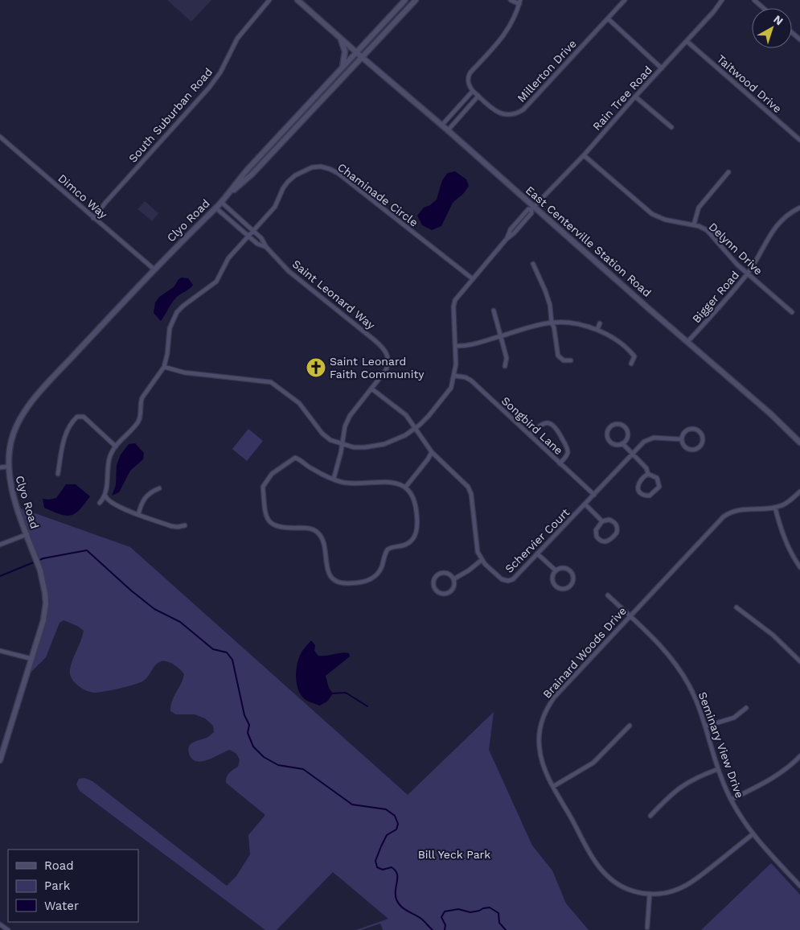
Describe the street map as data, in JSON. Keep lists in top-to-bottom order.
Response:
{
  "streets": {
    "street": [
      "Millerton Drive",
      "Taitwood Drive",
      "Rain Tree Road",
      "South Suburban Road",
      "Chaminade Circle",
      "Dimco Way",
      "Clyo Road",
      "East Centerville Station Road",
      "Delynn Drive",
      "Saint Leonard Way",
      "Bigger Road",
      "Songbird Lane",
      "Schervier Court",
      "Brainard Woods Drive",
      "Seminary View Drive"
    ]
  },
  "crossings": [
    ["Taitwood Drive", "Rain Tree Road"],
    ["Rain Tree Road", "Chaminade Circle"],
    ["Rain Tree Road", "East Centerville Station Road"],
    ["Rain Tree Road", "Delynn Drive"],
    ["Rain Tree Road", "Songbird Lane"],
    ["South Suburban Road", "Dimco Way"],
    ["Chaminade Circle", "Saint Leonard Way"],
    ["Dimco Way", "Clyo Road"],
    ["Clyo Road", "East Centerville Station Road"],
    ["Clyo Road", "Saint Leonard Way"],
    ["East Centerville Station Road", "Bigger Road"],
    ["Delynn Drive", "Bigger Road"],
    ["Songbird Lane", "Schervier Court"],
    ["Brainard Woods Drive", "Seminary View Drive"]
  ],
  "parks": ["Bill Yeck Park"],
  "places": {
    "church": ["Saint Leonard Faith Community"]
  },
  "legend": ["Road", "Park", "Water"],
  "north": "top right"
}
